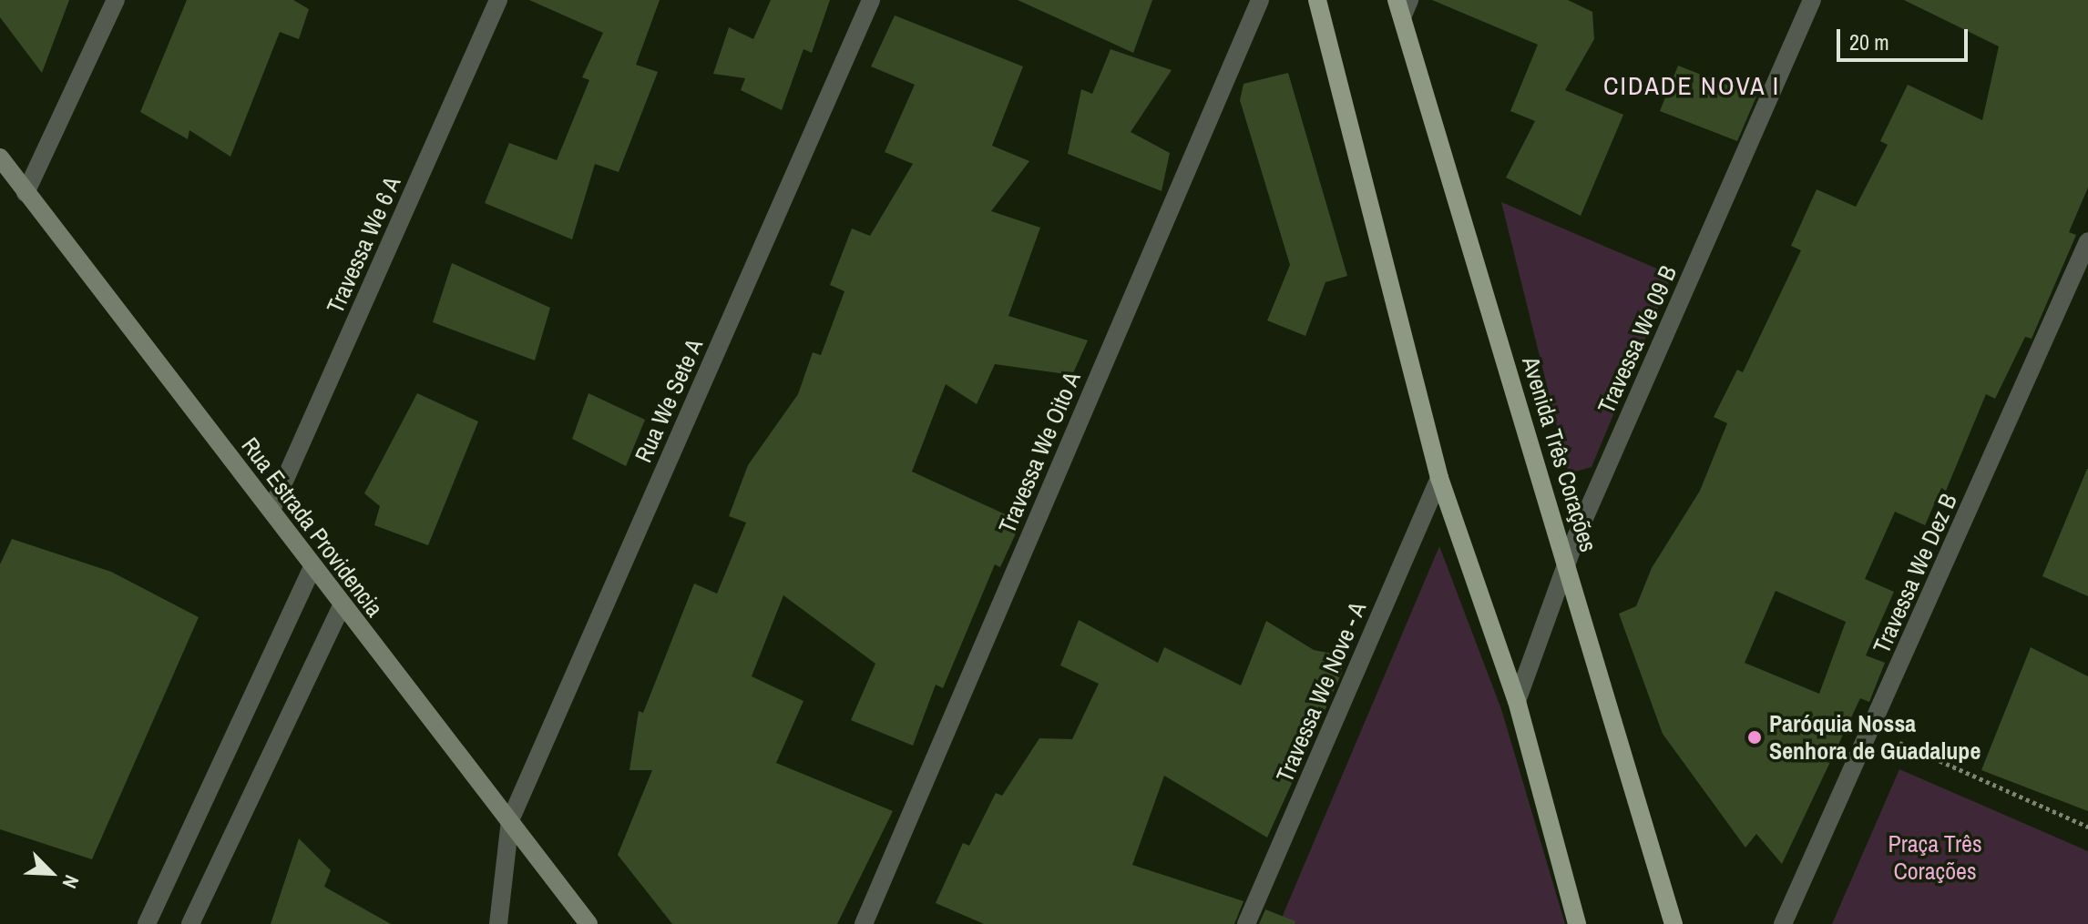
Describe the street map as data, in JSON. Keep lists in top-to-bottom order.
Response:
{
  "streets": {
    "main road": ["Avenida Três Corações", "Rua Estrada Providencia"],
    "street": [
      "Travessa We 6 A",
      "Travessa We 09 B",
      "Rua We Sete A",
      "Travessa We Oito A",
      "Travessa We Dez B",
      "Travessa We Nove - A"
    ]
  },
  "crossings": [
    ["Travessa We 6 A", "Rua Estrada Providencia"],
    ["Travessa We 09 B", "Avenida Três Corações"],
    ["Rua We Sete A", "Rua Estrada Providencia"]
  ],
  "districts": ["CIDADE NOVA I"],
  "parks": ["Praça Três Corações"],
  "places": ["Paróquia Nossa Senhora de Guadalupe"],
  "scale_bar": "20 m",
  "north": "bottom right"
}
